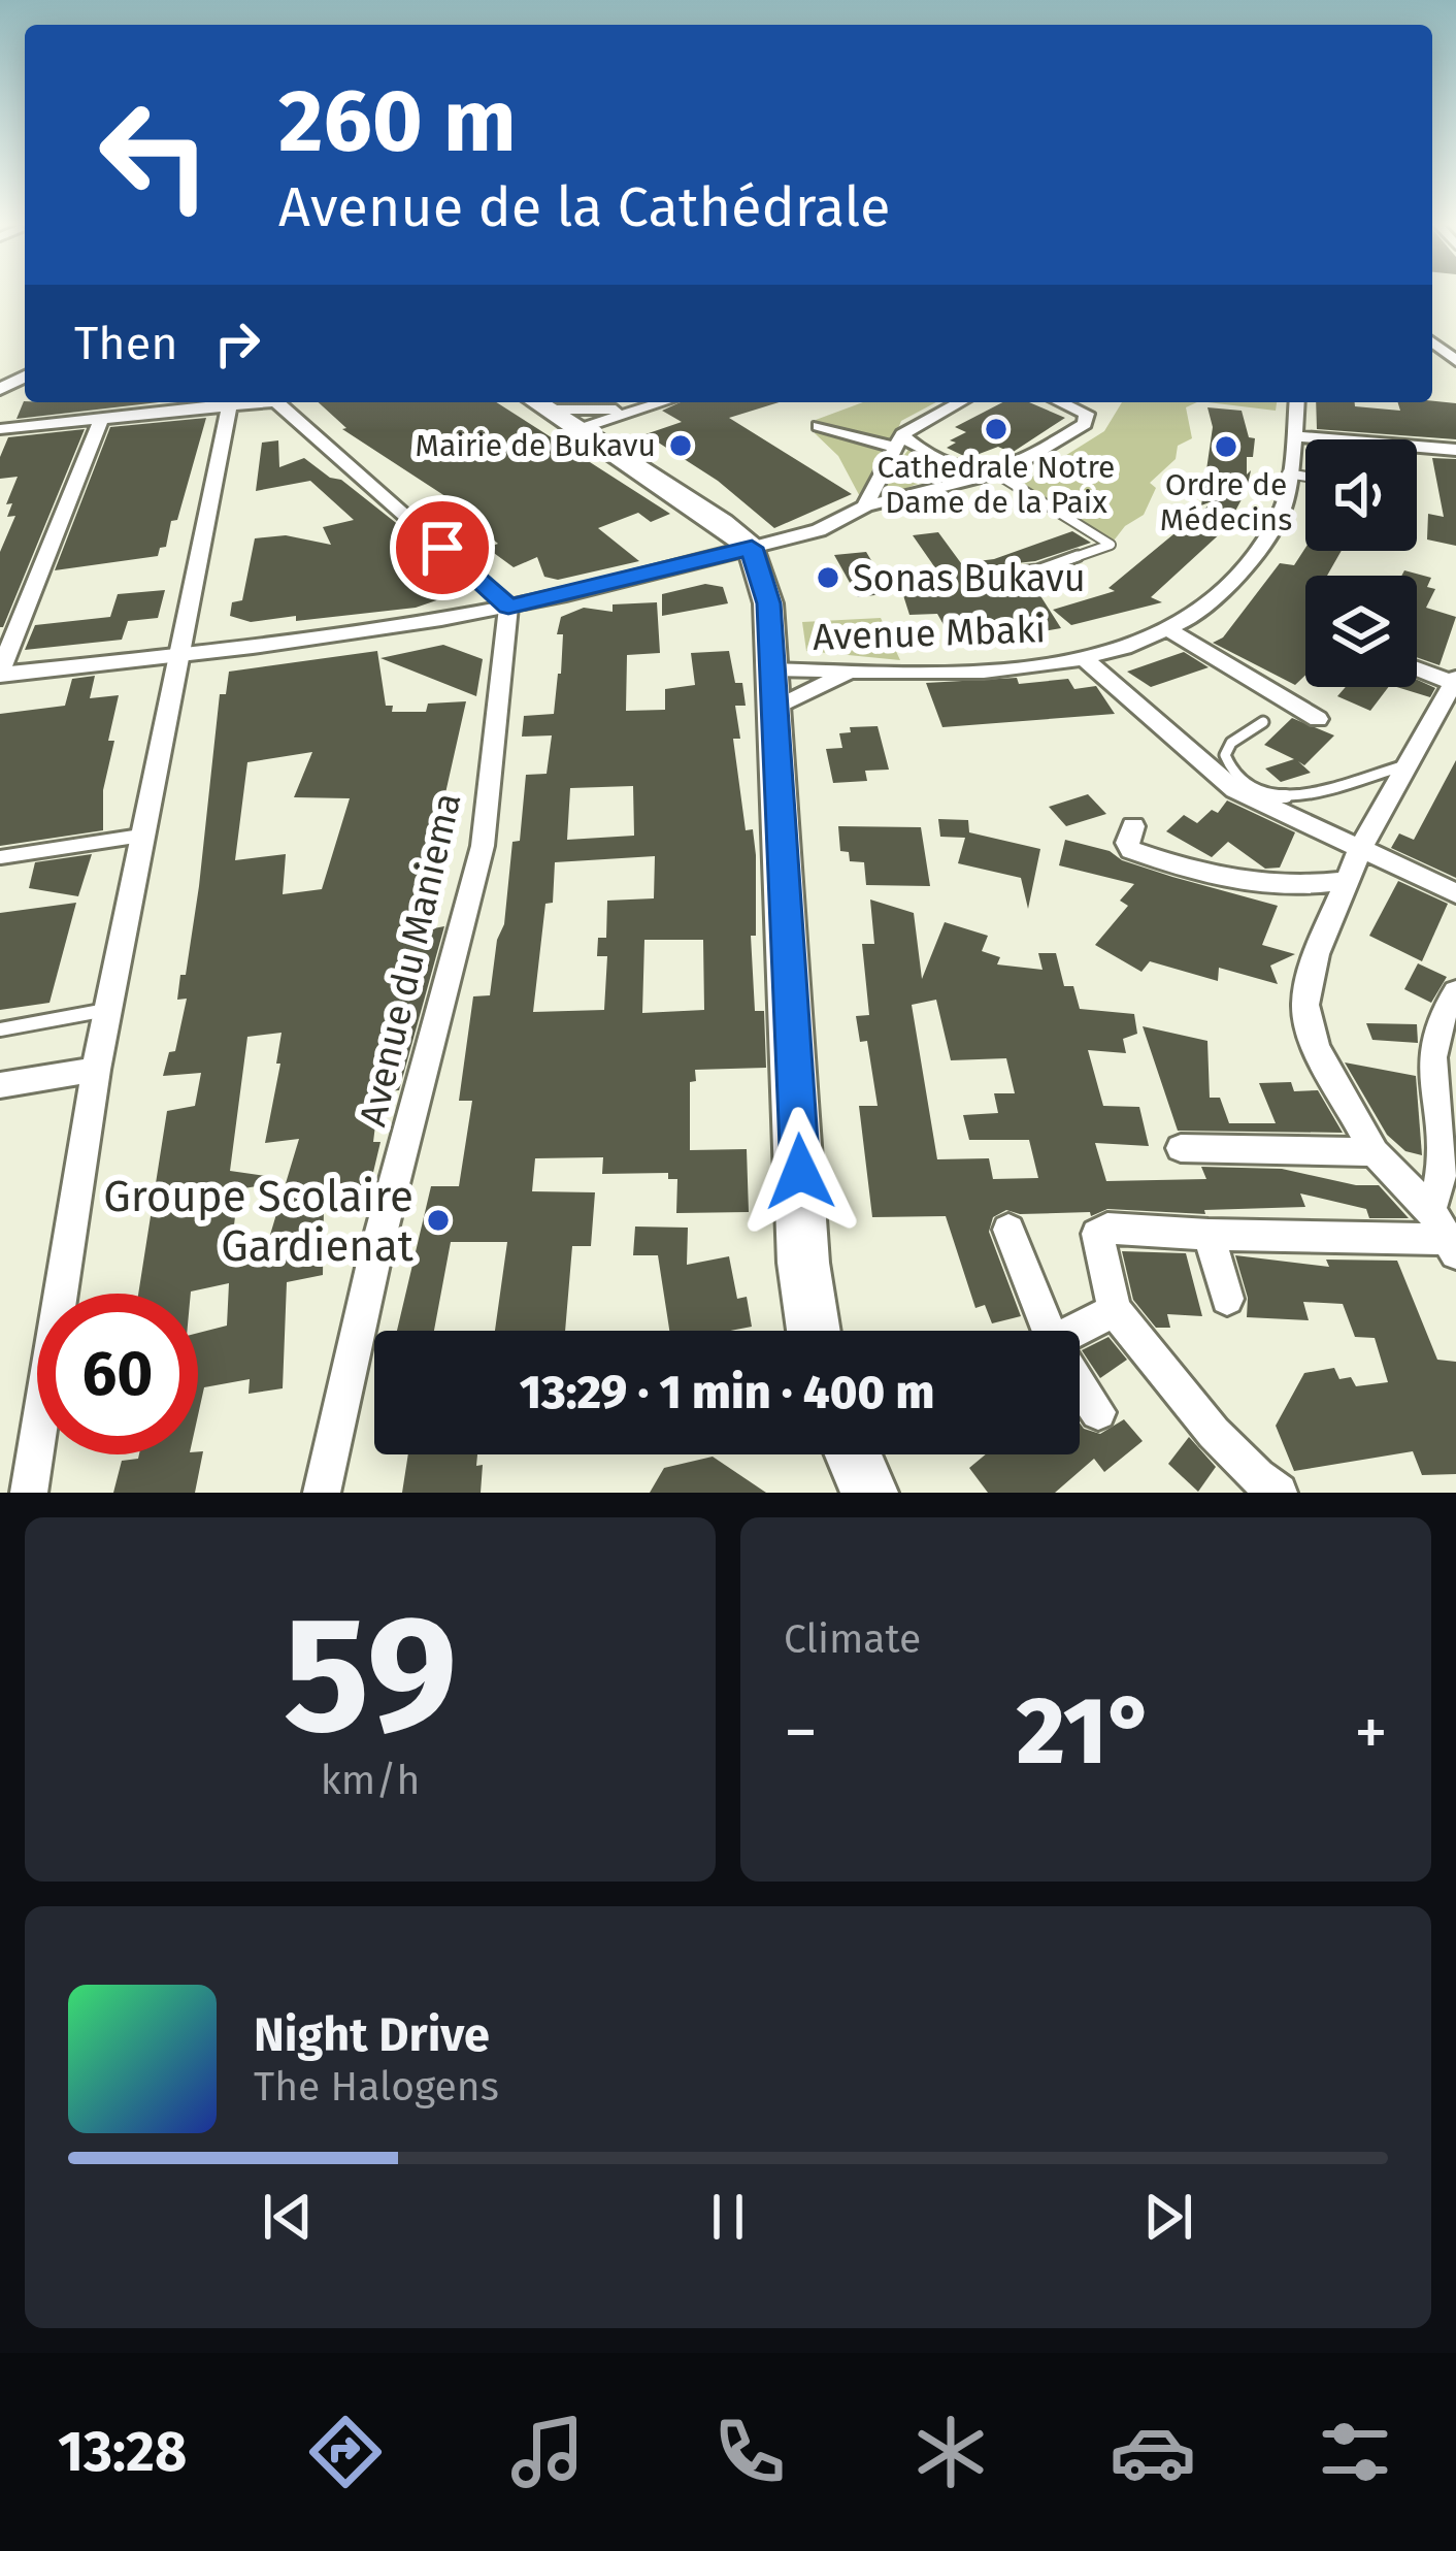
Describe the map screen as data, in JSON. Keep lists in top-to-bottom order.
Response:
{
  "streets": {
    "street": ["Avenue Mbaki", "Avenue du Maniema"]
  },
  "places": [
    "Cathedrale Notre Dame de la Paix",
    "Mairie de Bukavu",
    "Ordre de Médecins",
    "Sonas Bukavu",
    "Groupe Scolaire Gardienat"
  ],
  "page": {
    "turn": ["260 m", "Avenue de la Cathédrale"],
    "then": "Then",
    "limit": "60",
    "trip": "13:29 · 1 min · 400 m",
    "tile": [
      ["59", "km/h"],
      "Climate"
    ],
    "heat": ["−", "21°", "+"],
    "song": ["Night Drive", "The Halogens"],
    "tabs": "13:28"
  }
}
